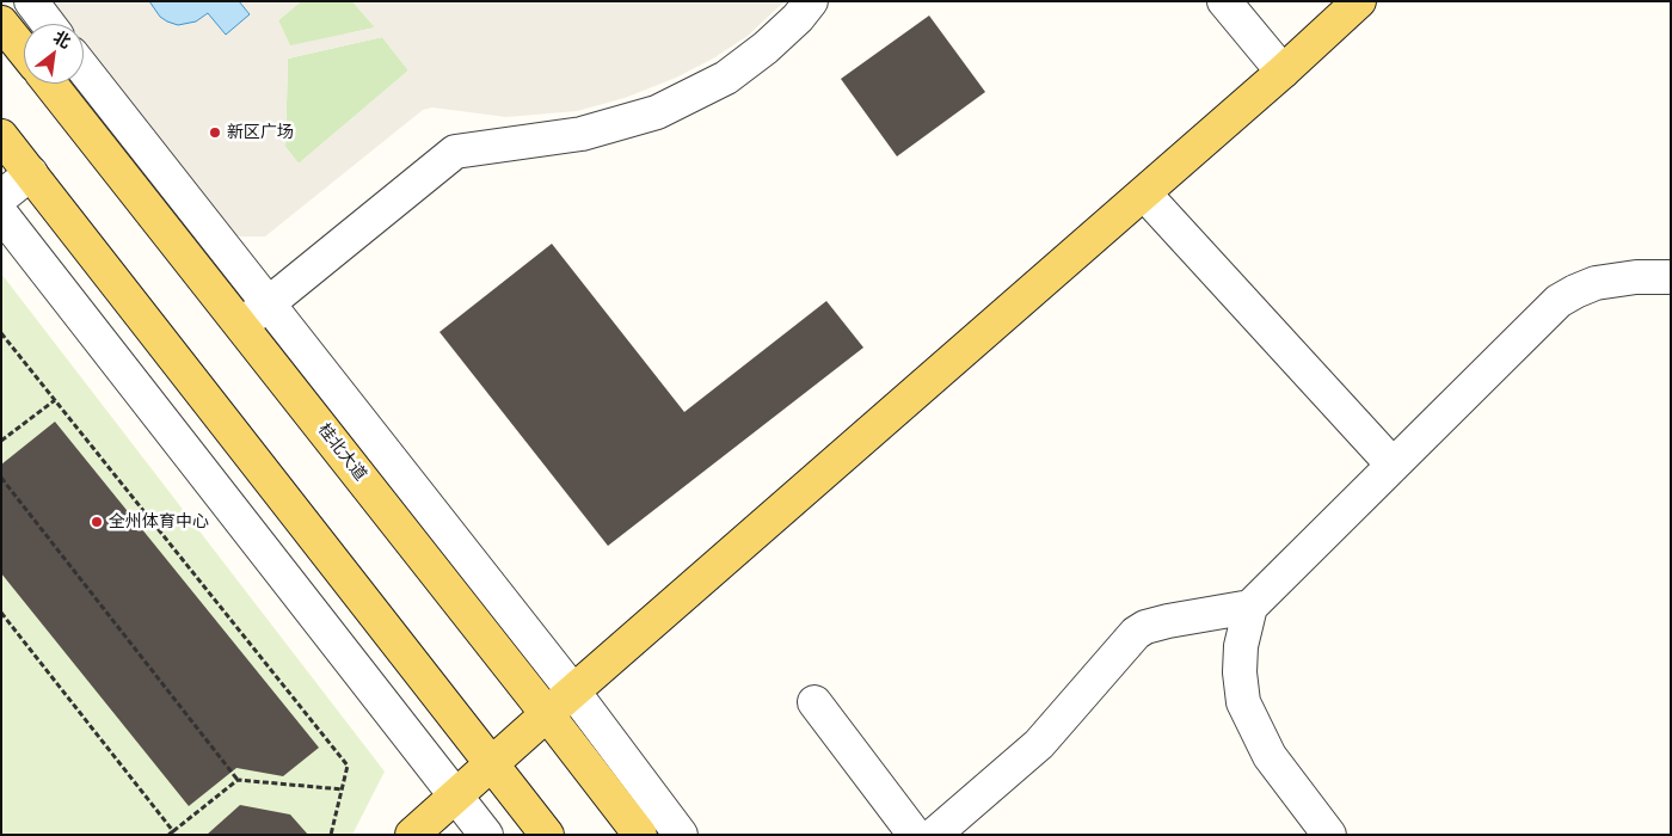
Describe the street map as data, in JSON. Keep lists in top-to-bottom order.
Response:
{
  "streets": {
    "main road": ["桂北大道"]
  },
  "places": ["新区广场", "全州体育中心"],
  "north": "top right"
}
